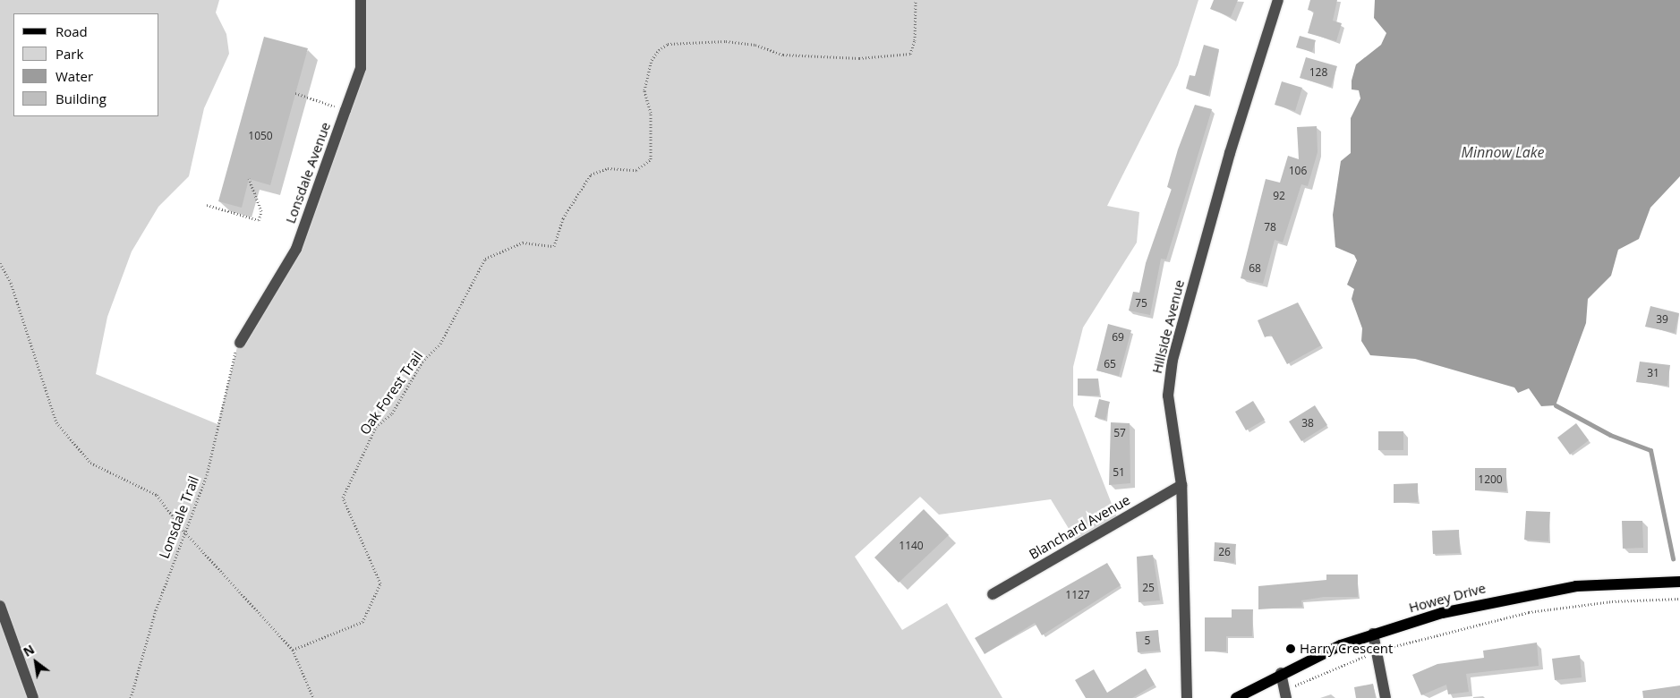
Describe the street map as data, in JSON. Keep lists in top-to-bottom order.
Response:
{
  "streets": {
    "main road": ["Howey Drive"],
    "street": ["Lonsdale Avenue", "Hillside Avenue", "Blanchard Avenue"],
    "path": ["Oak Forest Trail", "Lonsdale Trail"]
  },
  "crossings": [
    ["Lonsdale Avenue", "Lonsdale Trail"],
    ["Hillside Avenue", "Blanchard Avenue"]
  ],
  "water": ["Minnow Lake"],
  "places": ["Harry Crescent"],
  "house_numbers": [
    "128",
    "1050",
    "106",
    "92",
    "78",
    "68",
    "75",
    "39",
    "69",
    "65",
    "31",
    "38",
    "57",
    "51",
    "1200",
    "1140",
    "26",
    "25",
    "1127",
    "5"
  ],
  "legend": [
    "Road",
    "Park",
    "Water",
    "Building"
  ],
  "north": "top left"
}
